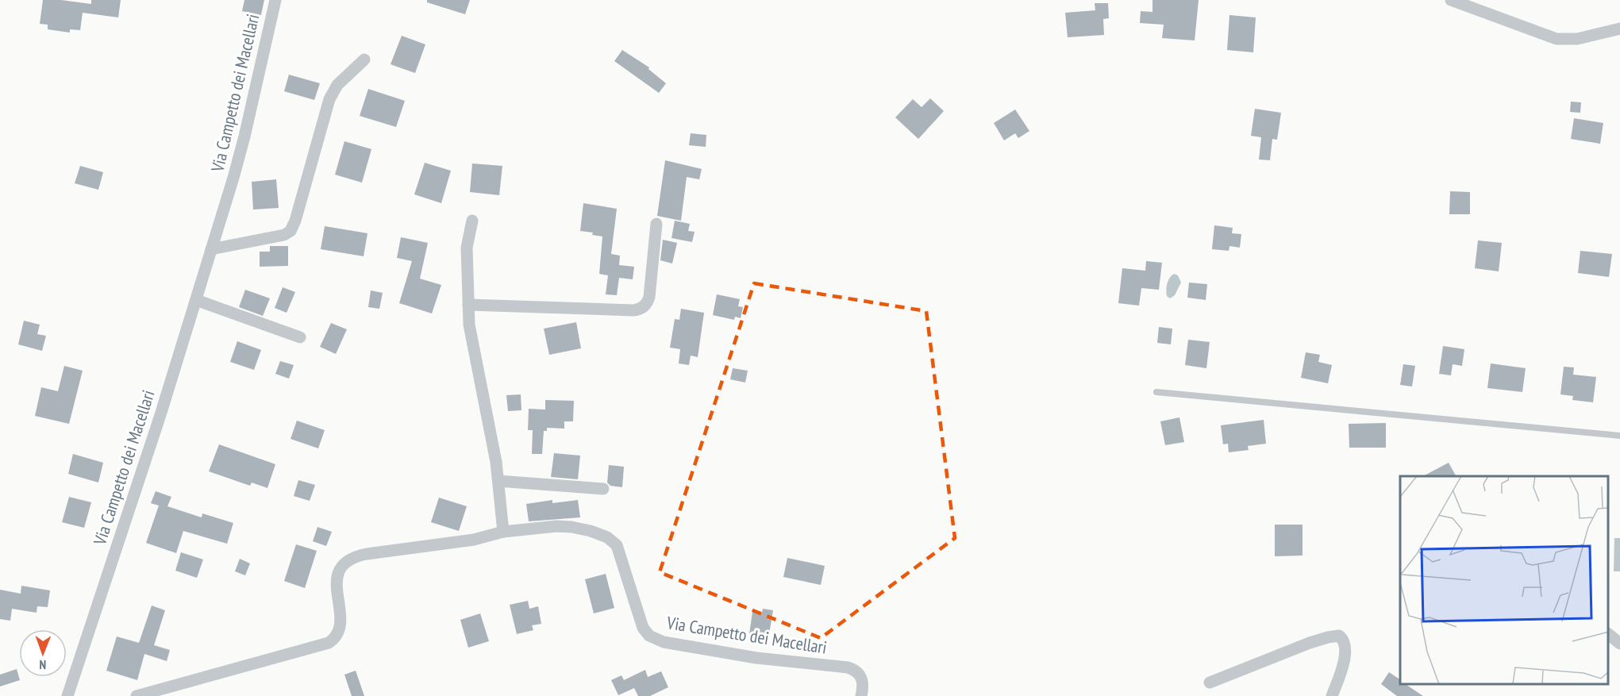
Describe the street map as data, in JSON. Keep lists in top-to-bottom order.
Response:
{
  "streets": {
    "street": ["Via Campetto dei Macellari"]
  },
  "north": "bottom"
}
